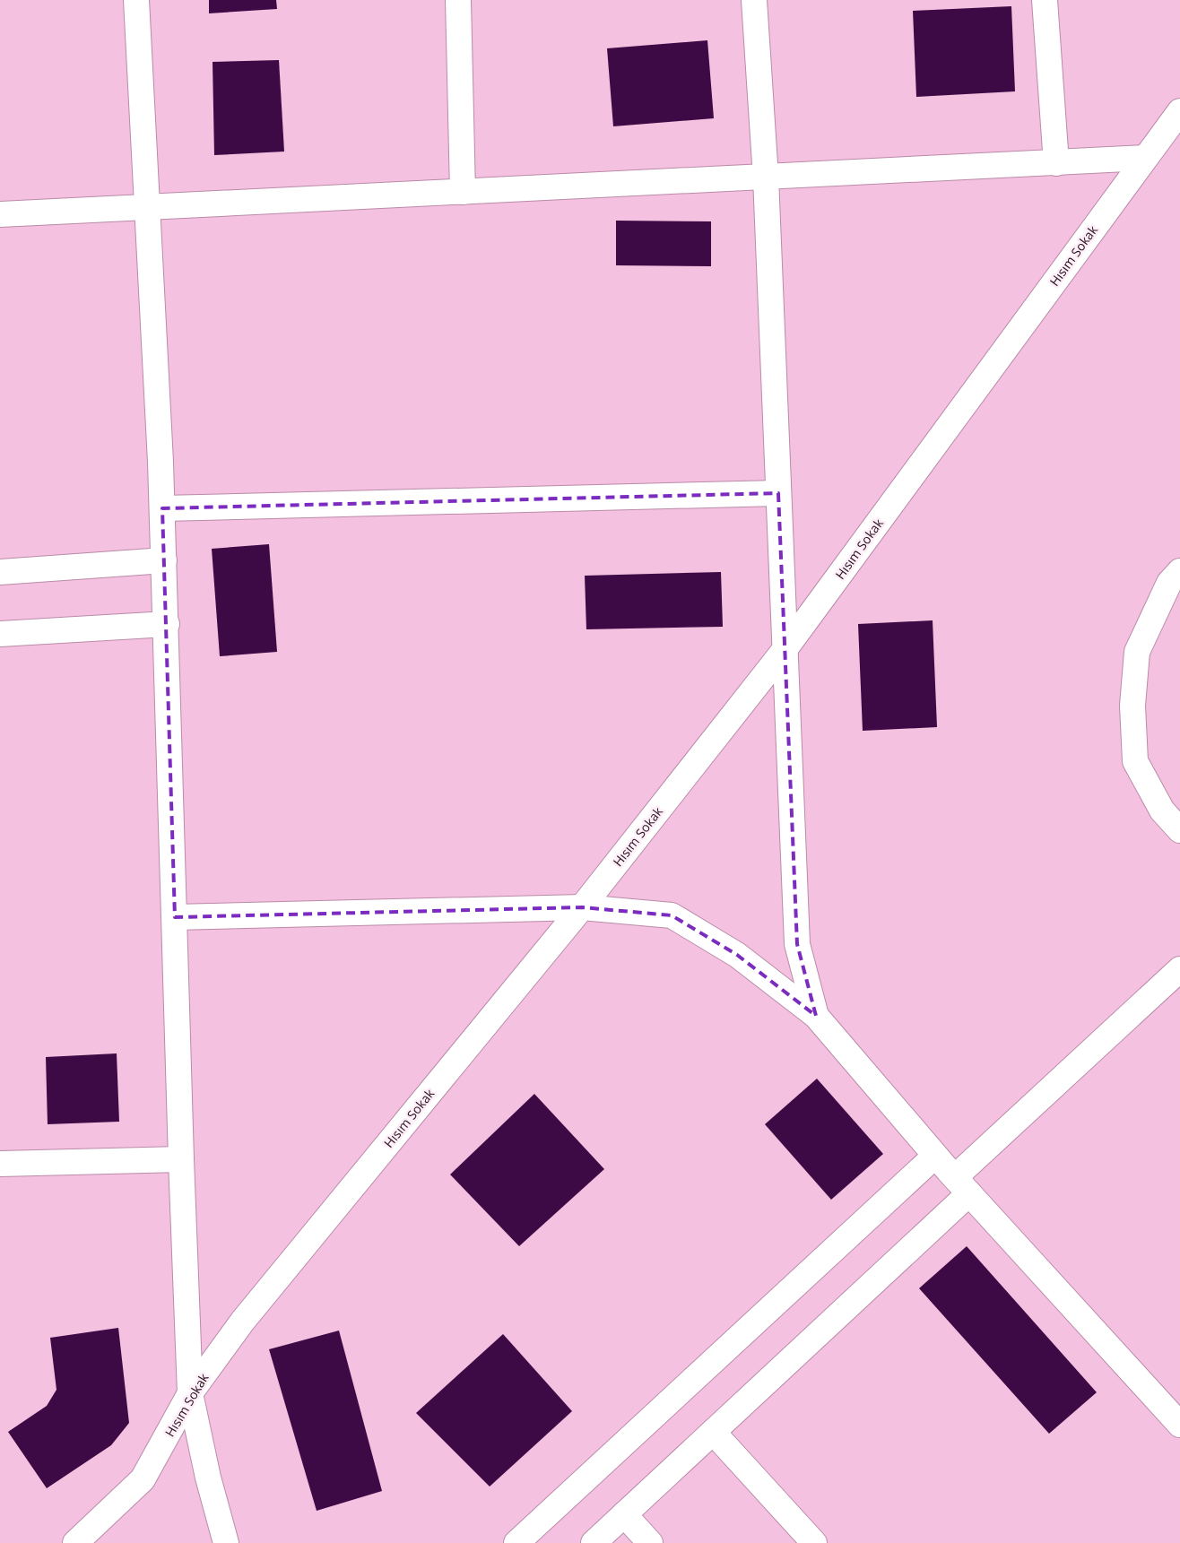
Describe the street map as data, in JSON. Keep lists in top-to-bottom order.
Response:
{
  "streets": {
    "street": ["Hısım Sokak"]
  }
}
